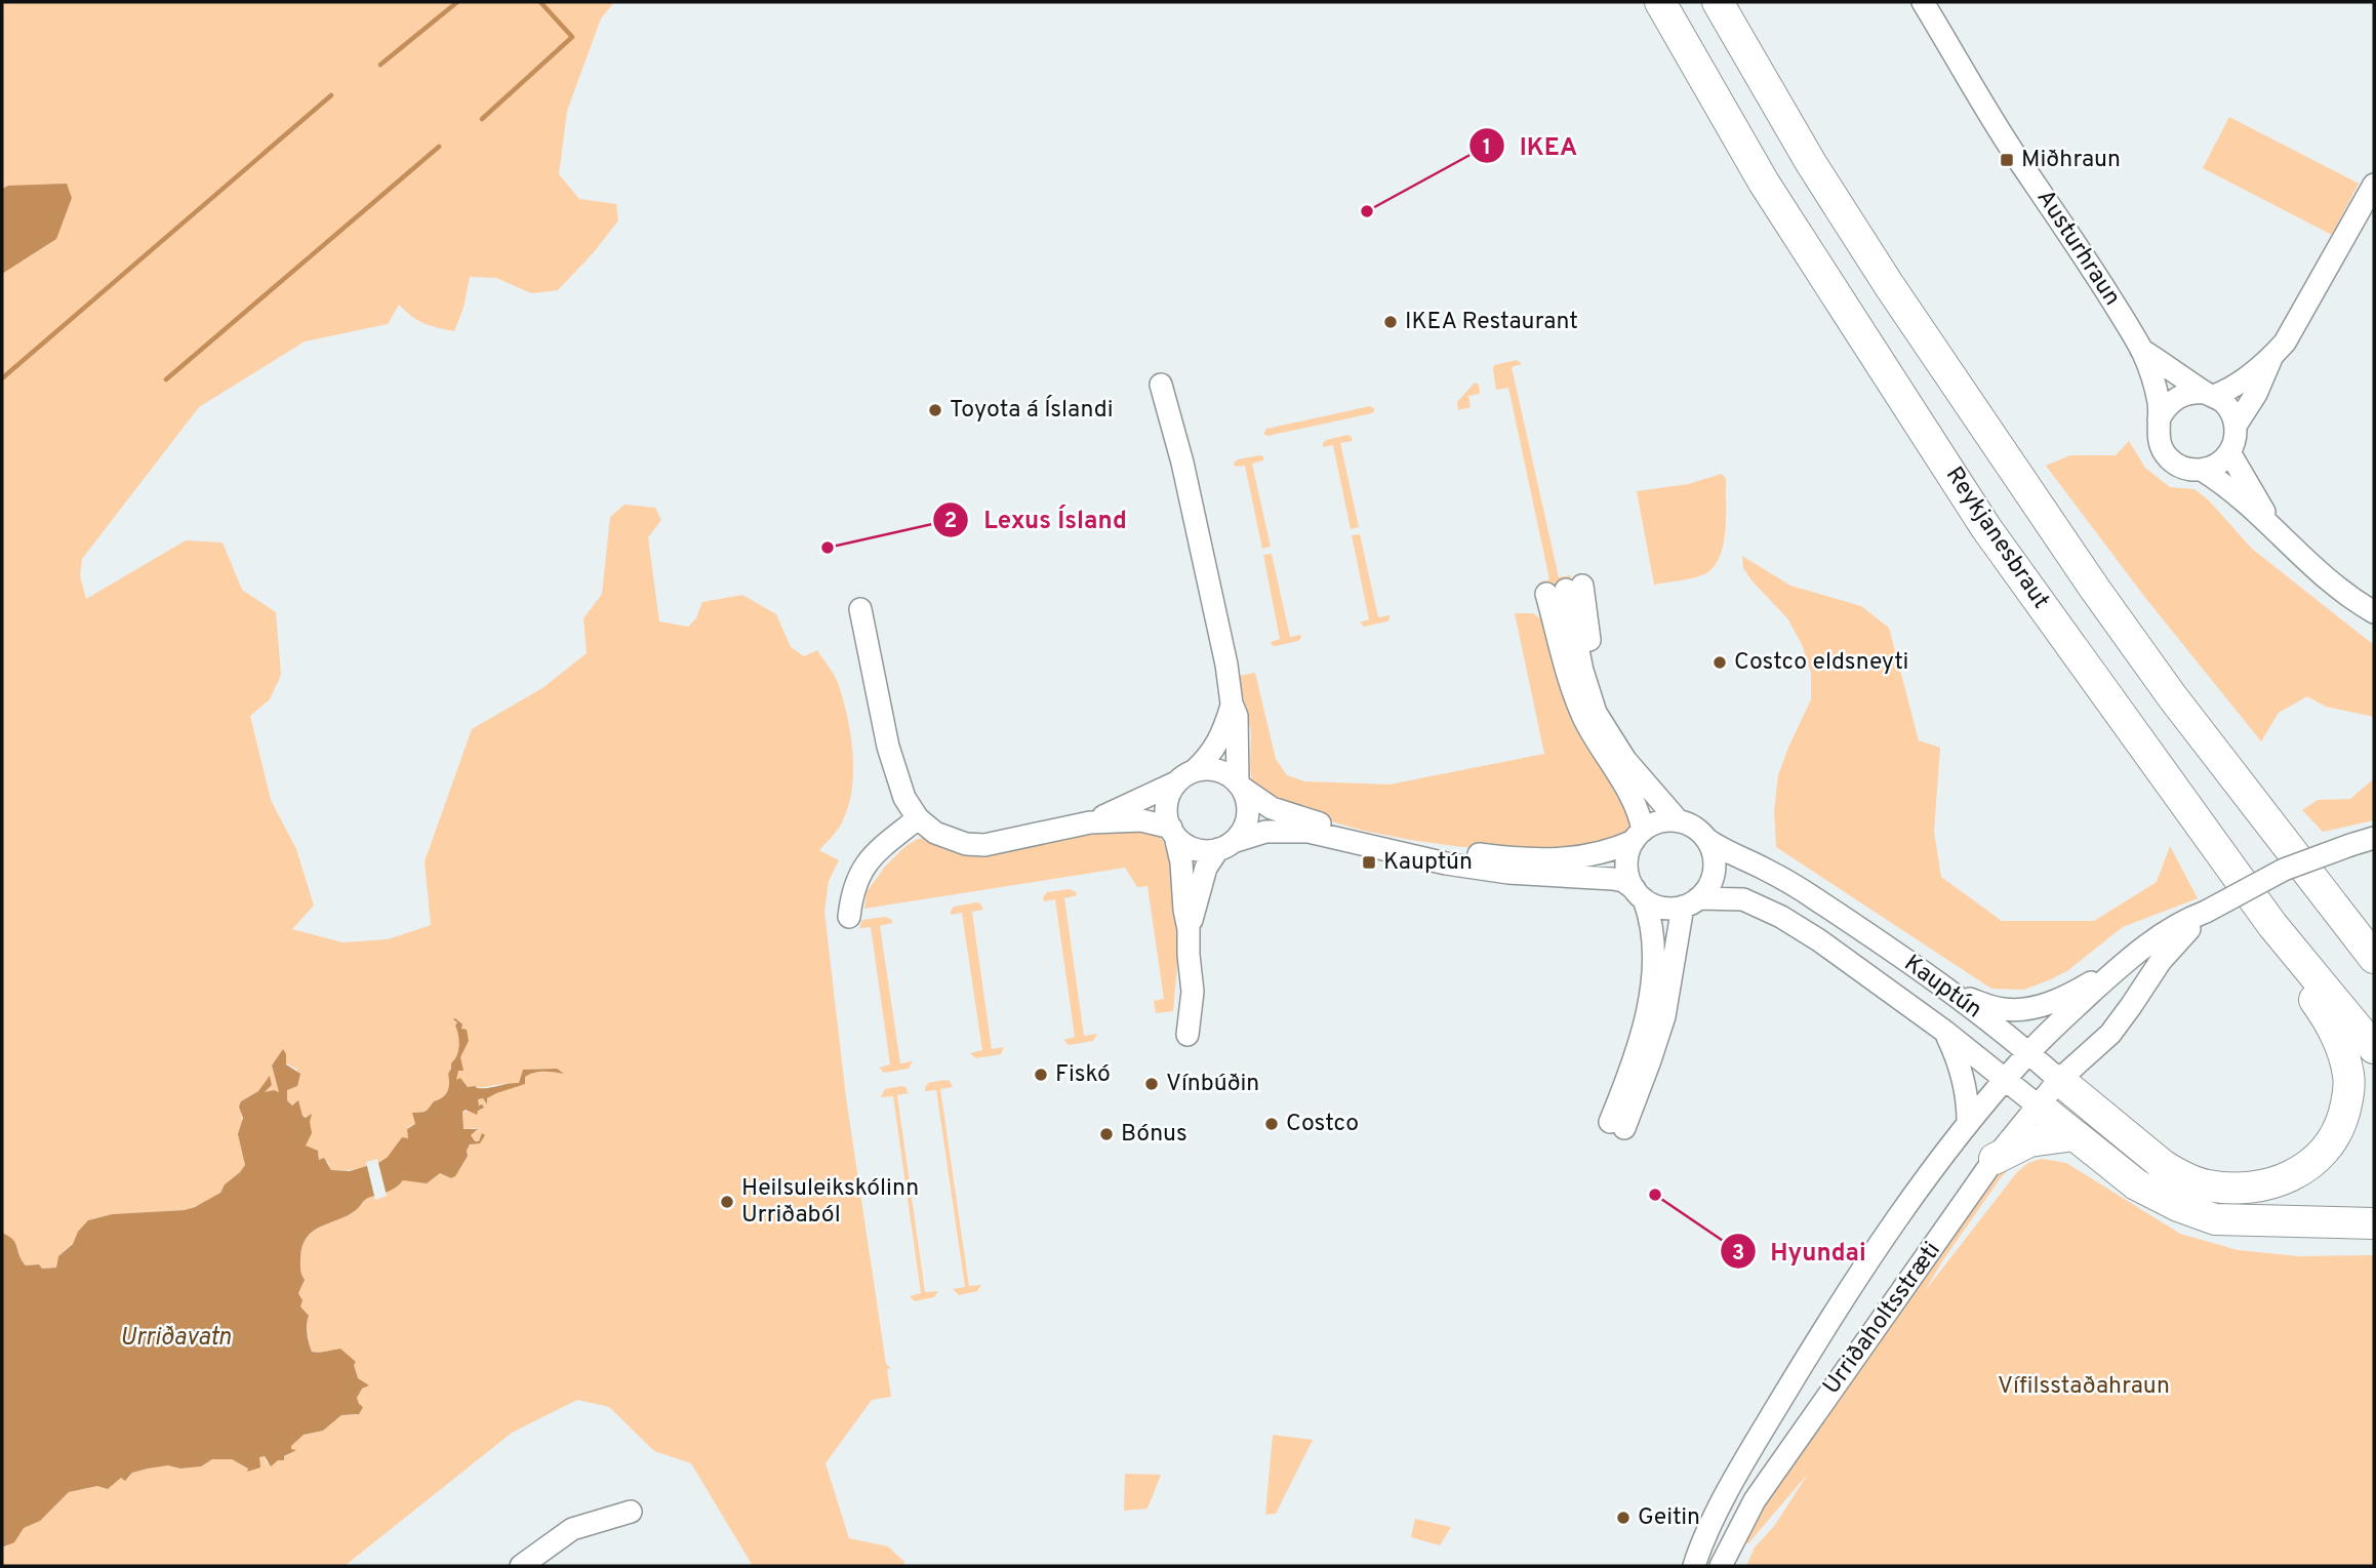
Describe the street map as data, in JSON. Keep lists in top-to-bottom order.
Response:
{
  "streets": {
    "highway": ["Reykjanesbraut"],
    "street": ["Austurhraun", "Kauptún", "Urriðaholtsstræti"]
  },
  "crossings": [
    ["Kauptún", "Urriðaholtsstræti"]
  ],
  "water": ["Urriðavatn"],
  "parks": ["Vífilsstaðahraun"],
  "places": {
    "transit": ["Miðhraun", "Kauptún"],
    "other": [
      "IKEA",
      "IKEA Restaurant",
      "Toyota á Íslandi",
      "Lexus Ísland",
      "Costco eldsneyti",
      "Fiskó",
      "Vínbúðin",
      "Costco",
      "Bónus",
      "Hyundai",
      "Heilsuleikskólinn Urriðaból",
      "Geitin"
    ]
  }
}
